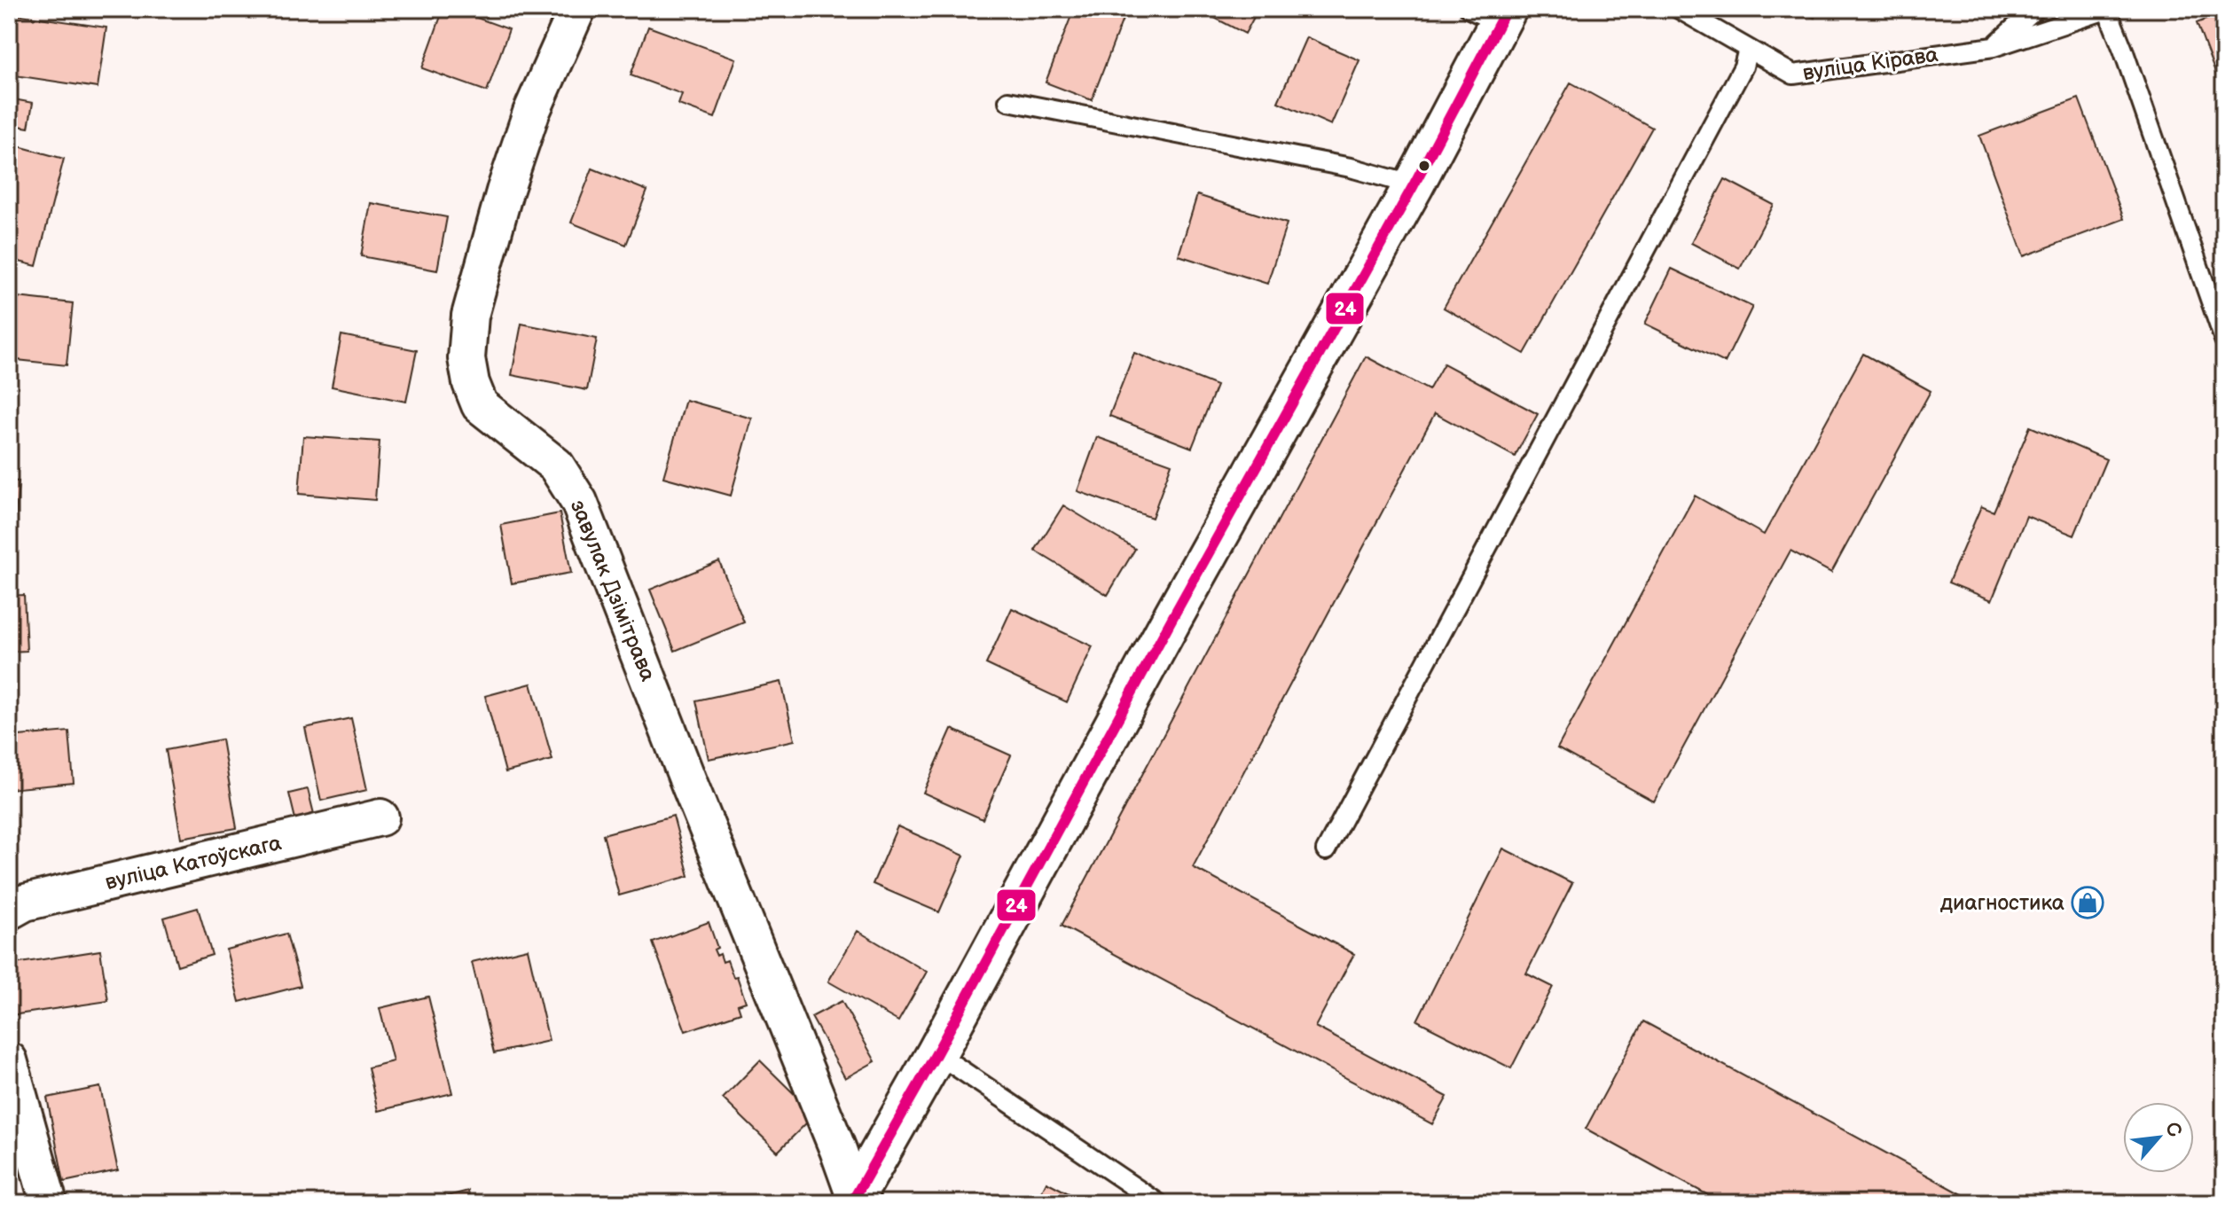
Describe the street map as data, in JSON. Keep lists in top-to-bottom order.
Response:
{
  "streets": {
    "street": ["завулак Дзімітрава", "вуліца Катоўскага"],
    "lane": ["вуліца Кірава"]
  },
  "places": {
    "shop": ["диагностика"]
  },
  "lines": ["transit line 24"],
  "north": "top right"
}
